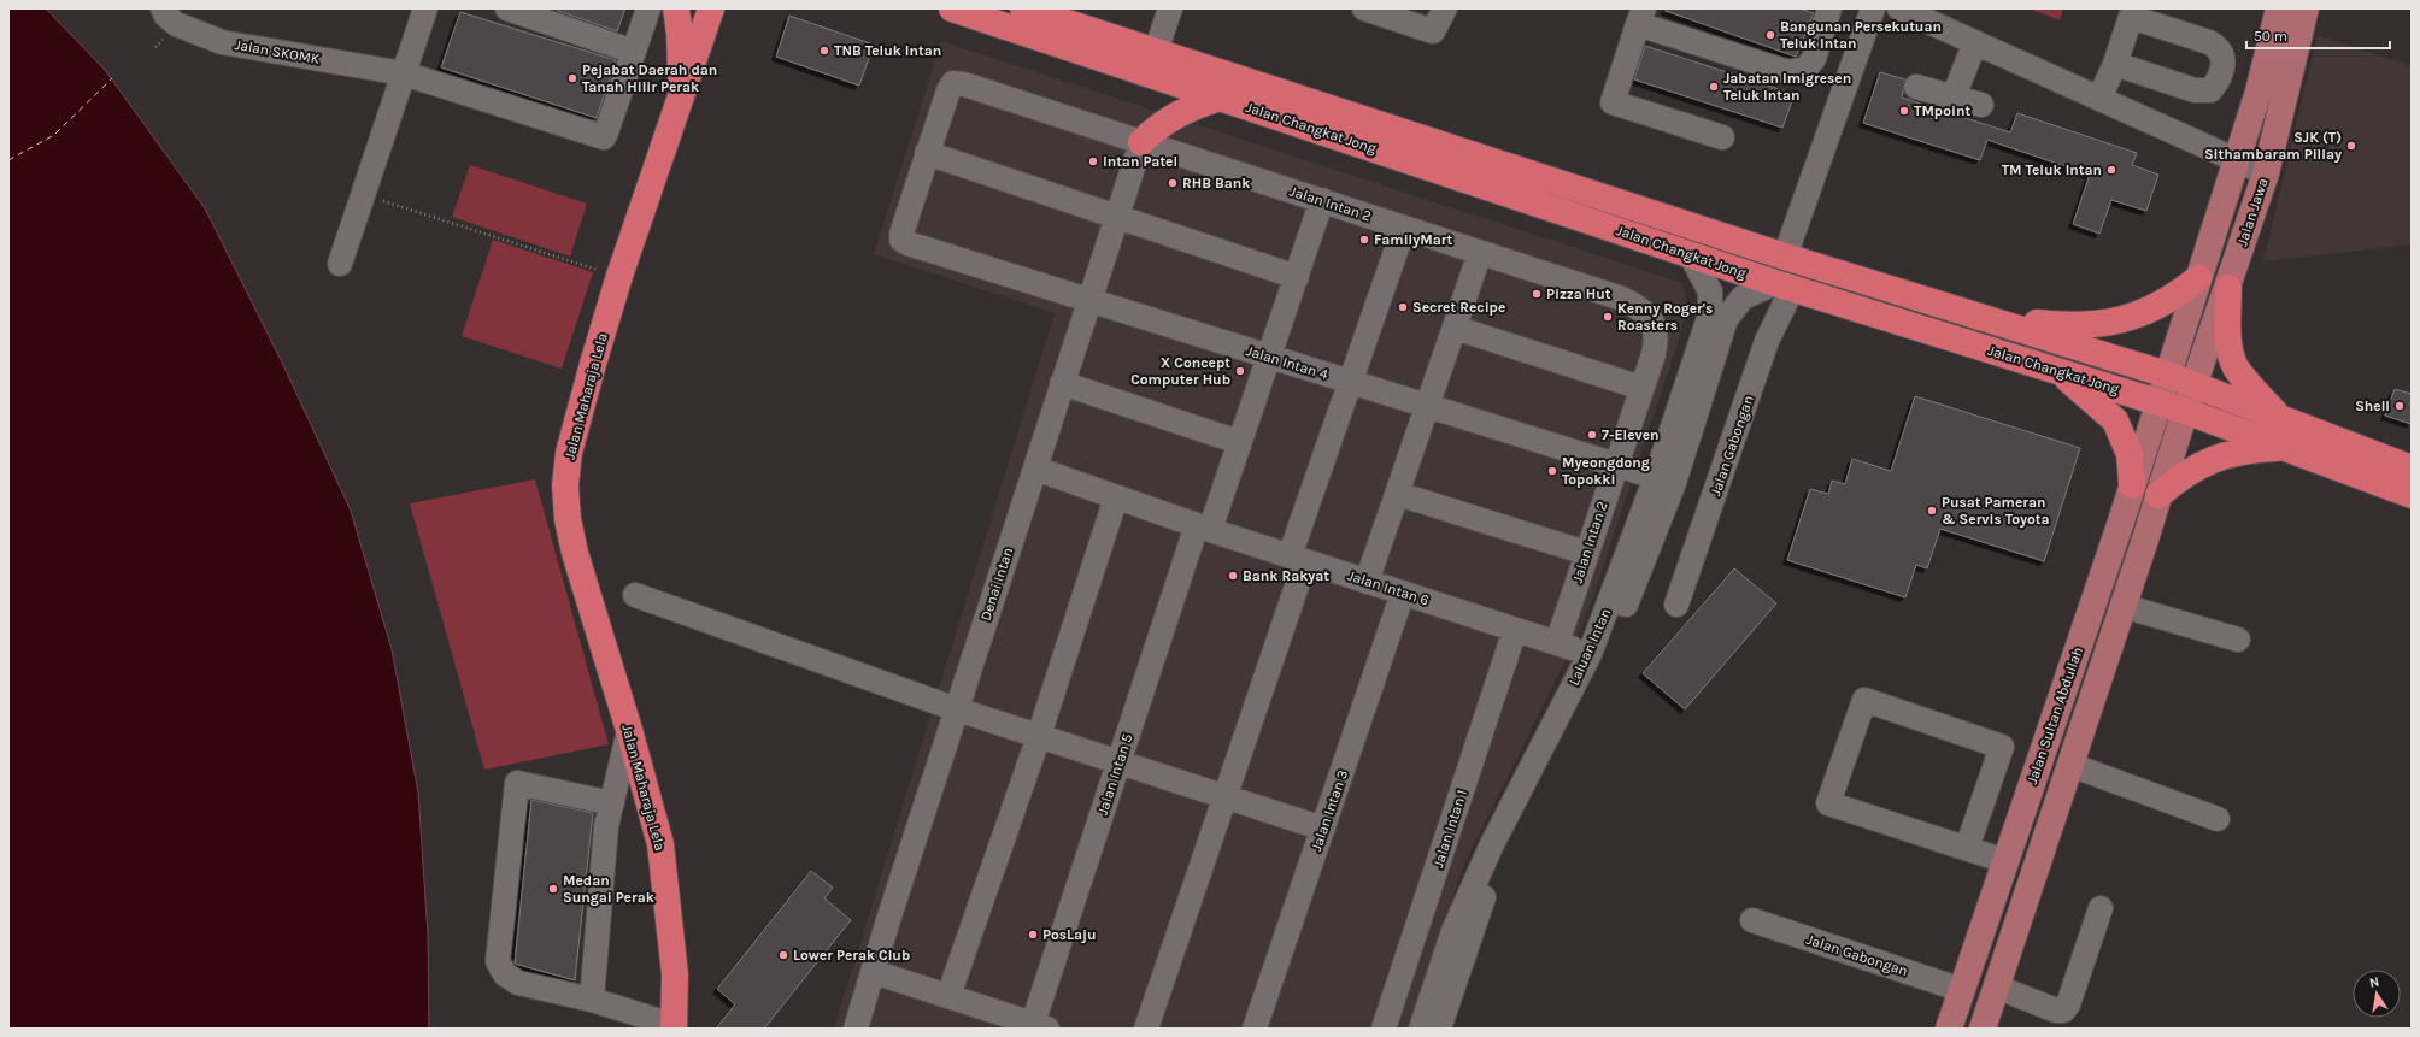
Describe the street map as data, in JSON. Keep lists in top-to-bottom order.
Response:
{
  "streets": {
    "highway": ["Jalan Changkat Jong", "Jalan Maharaja Lela"],
    "main road": ["Jalan Jawa", "Jalan Sultan Abdullah"],
    "street": [
      "Jalan SKOMK",
      "Jalan Intan 2",
      "Jalan Intan 4",
      "Jalan Gabongan",
      "Denai Intan",
      "Jalan Intan 6",
      "Laluan Intan",
      "Jalan Intan 5",
      "Jalan Intan 3",
      "Jalan Intan 1"
    ]
  },
  "crossings": [
    ["Jalan Changkat Jong", "Jalan Jawa"],
    ["Jalan Changkat Jong", "Jalan Gabongan"],
    ["Jalan Changkat Jong", "Laluan Intan"],
    ["Jalan Changkat Jong", "Jalan Sultan Abdullah"],
    ["Jalan Intan 2", "Jalan Intan 4"],
    ["Jalan Intan 2", "Denai Intan"],
    ["Jalan Intan 2", "Jalan Intan 6"],
    ["Jalan Intan 2", "Jalan Intan 5"],
    ["Jalan Jawa", "Jalan Sultan Abdullah"],
    ["Jalan Intan 4", "Denai Intan"],
    ["Jalan Intan 4", "Laluan Intan"],
    ["Jalan Intan 4", "Jalan Intan 5"],
    ["Jalan Gabongan", "Laluan Intan"],
    ["Jalan Gabongan", "Jalan Sultan Abdullah"],
    ["Denai Intan", "Jalan Intan 6"],
    ["Jalan Intan 6", "Laluan Intan"],
    ["Jalan Intan 6", "Jalan Intan 5"],
    ["Jalan Intan 6", "Jalan Intan 3"],
    ["Jalan Intan 6", "Jalan Intan 1"]
  ],
  "places": [
    "Bangunan Persekutuan Teluk Intan",
    "TNB Teluk Intan",
    "Pejabat Daerah dan Tanah Hilir Perak",
    "Jabatan Imigresen Teluk Intan",
    "TMpoint",
    "SJK (T) Sithambaram Pillay",
    "Intan Patel",
    "TM Teluk Intan",
    "RHB Bank",
    "FamilyMart",
    "Pizza Hut",
    "Secret Recipe",
    "Kenny Roger's Roasters",
    "X Concept Computer Hub",
    "Shell",
    "7-Eleven",
    "Myeongdong Topokki",
    "Pusat Pameran & Servis Toyota",
    "Bank Rakyat",
    "Medan Sungai Perak",
    "PosLaju",
    "Lower Perak Club"
  ],
  "scale_bar": "50 m",
  "north": "top"
}
